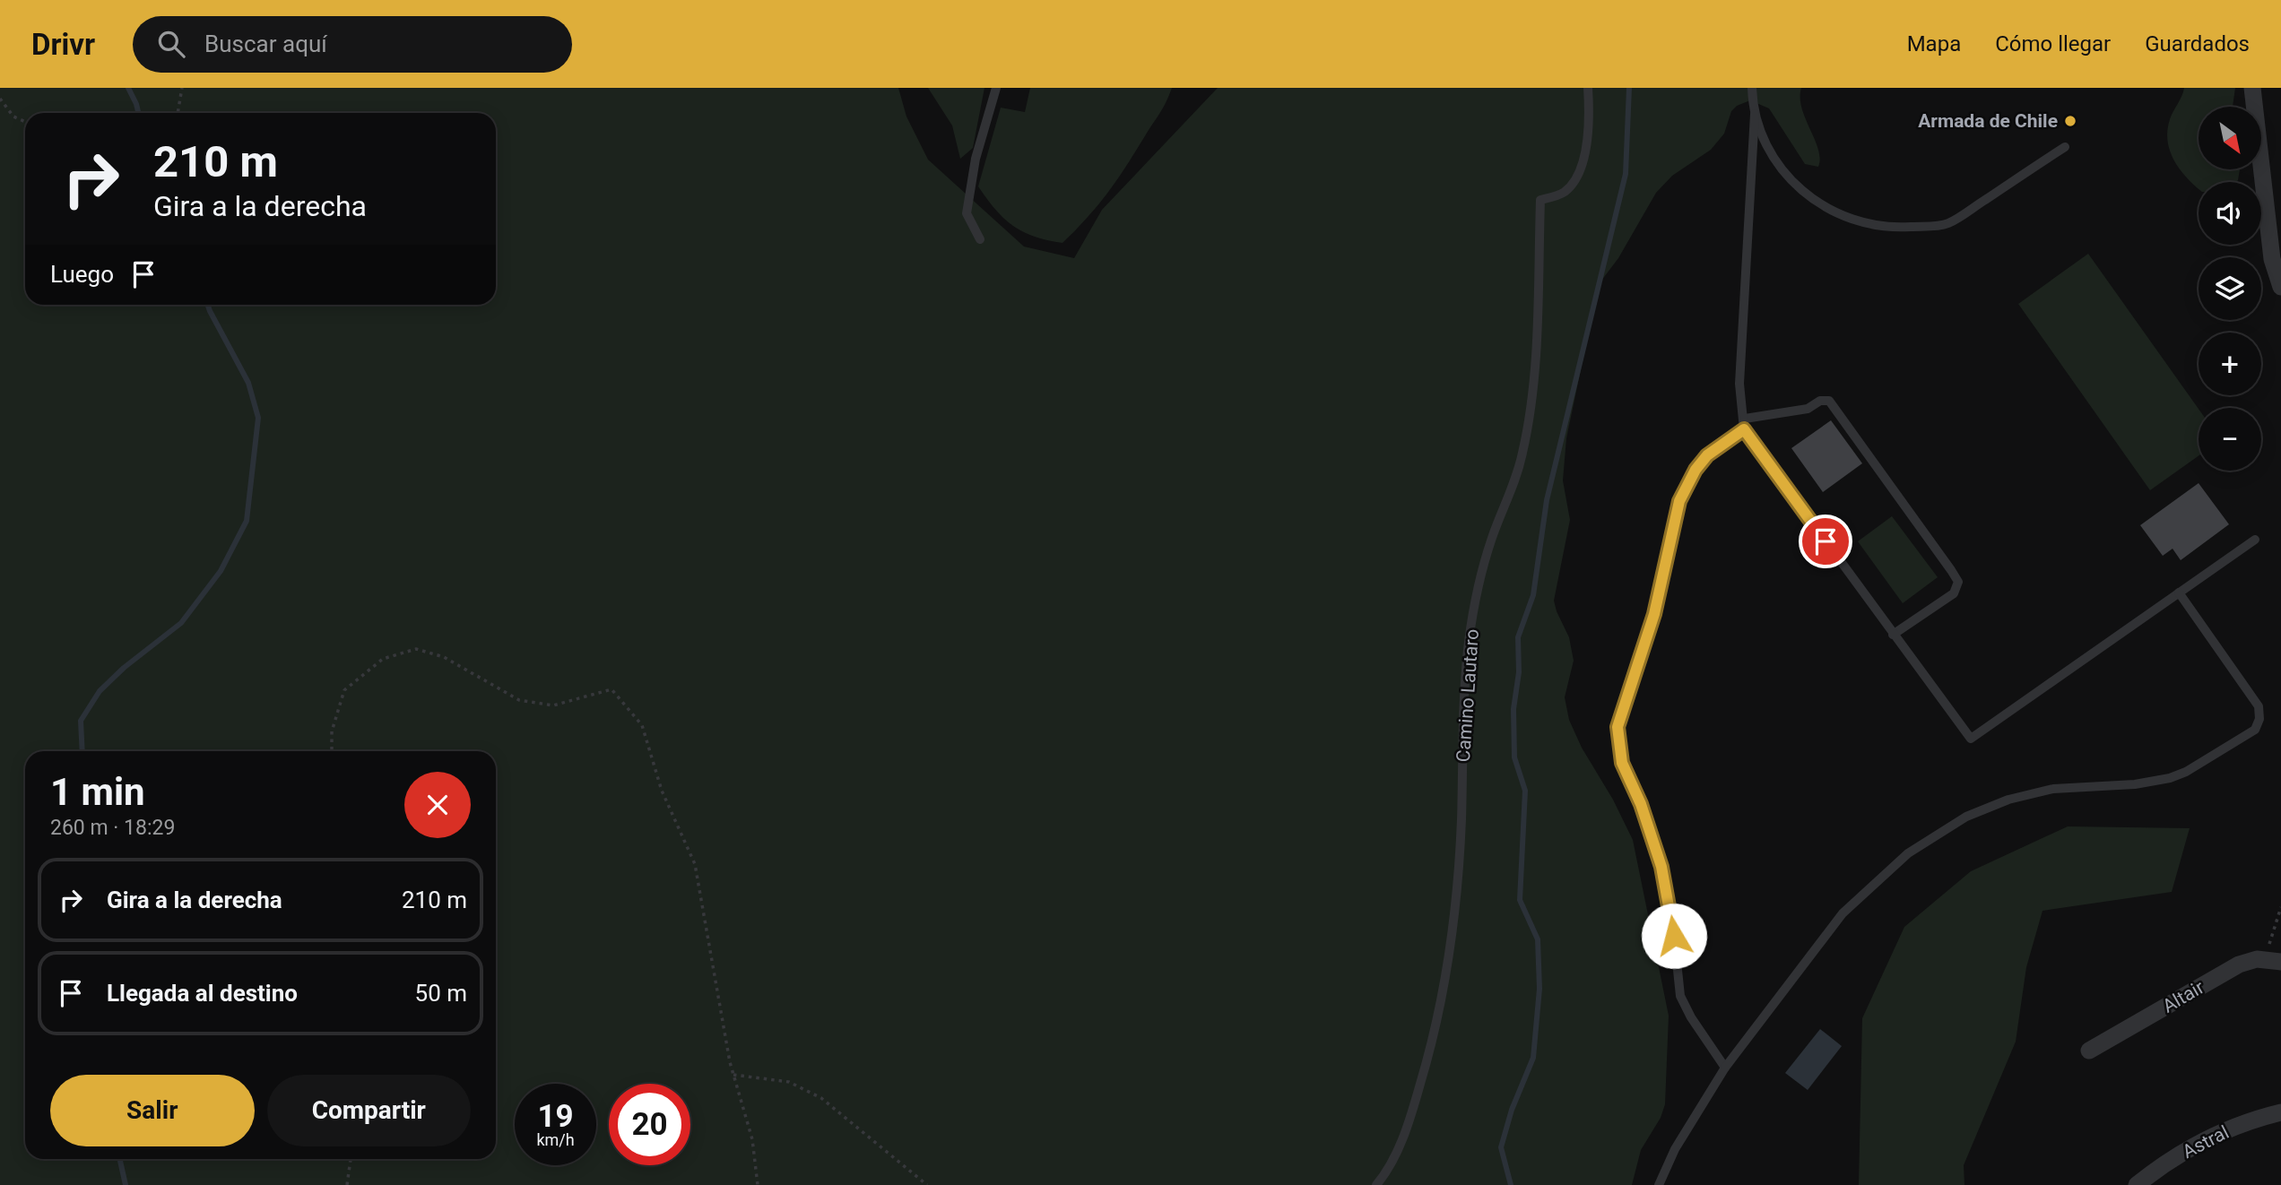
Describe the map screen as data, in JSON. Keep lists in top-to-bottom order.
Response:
{
  "streets": {
    "street": ["Altair", "Astral"],
    "lane": ["Camino Lautaro"]
  },
  "places": ["Armada de Chile"],
  "north": "bottom right",
  "page": {
    "header": "Drivr",
    "search": "Buscar aquí",
    "nav": ["Mapa", "Cómo llegar", "Guardados"],
    "map_buttons": ["+", "−"],
    "turn": ["210 m", "Gira a la derecha"],
    "then": "Luego",
    "heading": ["1 min", "260 m · 18:29"],
    "list": [
      {
        "name": "Gira a la derecha",
        "value": "210 m"
      },
      {
        "name": "Llegada al destino",
        "value": "50 m"
      }
    ],
    "buttons": ["Salir", "Compartir"],
    "speed": "19 km/h",
    "limit": "20"
  }
}
